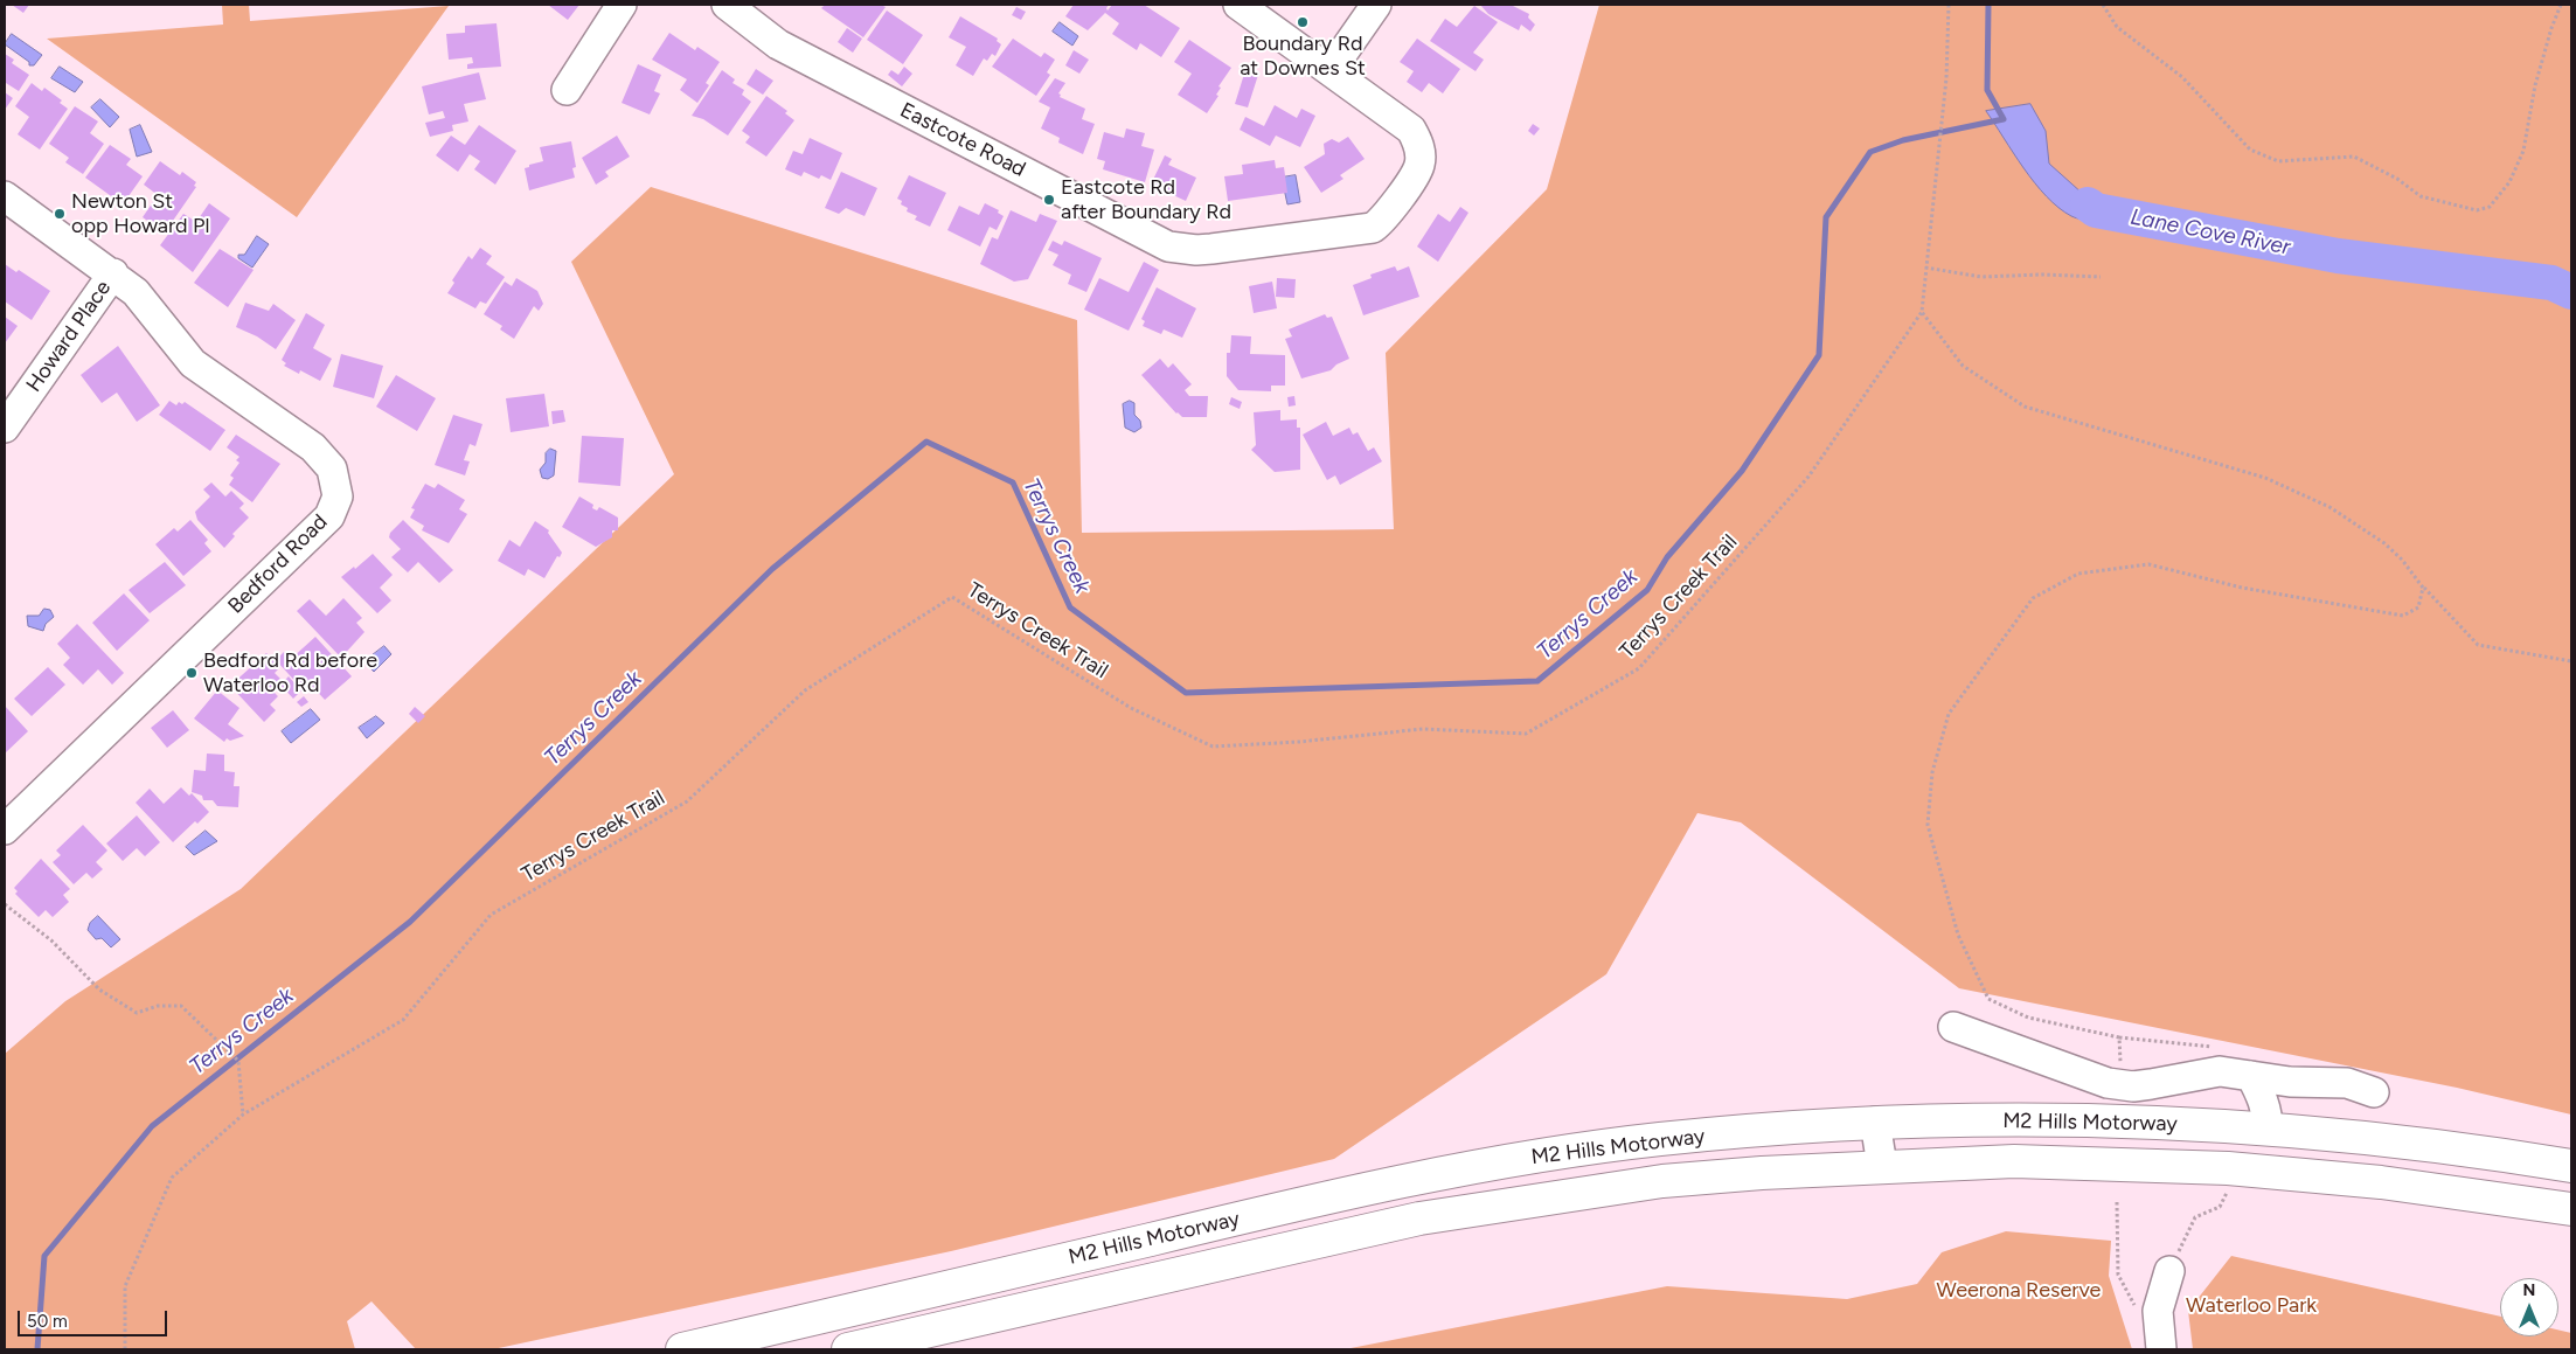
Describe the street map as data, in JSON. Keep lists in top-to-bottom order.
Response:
{
  "streets": {
    "highway": ["M2 Hills Motorway"],
    "street": ["Eastcote Road", "Howard Place", "Bedford Road"],
    "path": ["Terrys Creek Trail"]
  },
  "crossings": [
    ["Howard Place", "Bedford Road"]
  ],
  "water": ["Lane Cove River", "Terrys Creek"],
  "parks": ["Weerona Reserve", "Waterloo Park"],
  "places": [
    "Boundary Rd at Downes St",
    "Eastcote Rd after Boundary Rd",
    "Newton St opp Howard Pl",
    "Bedford Rd before Waterloo Rd"
  ],
  "scale_bar": "50 m",
  "north": "top"
}
